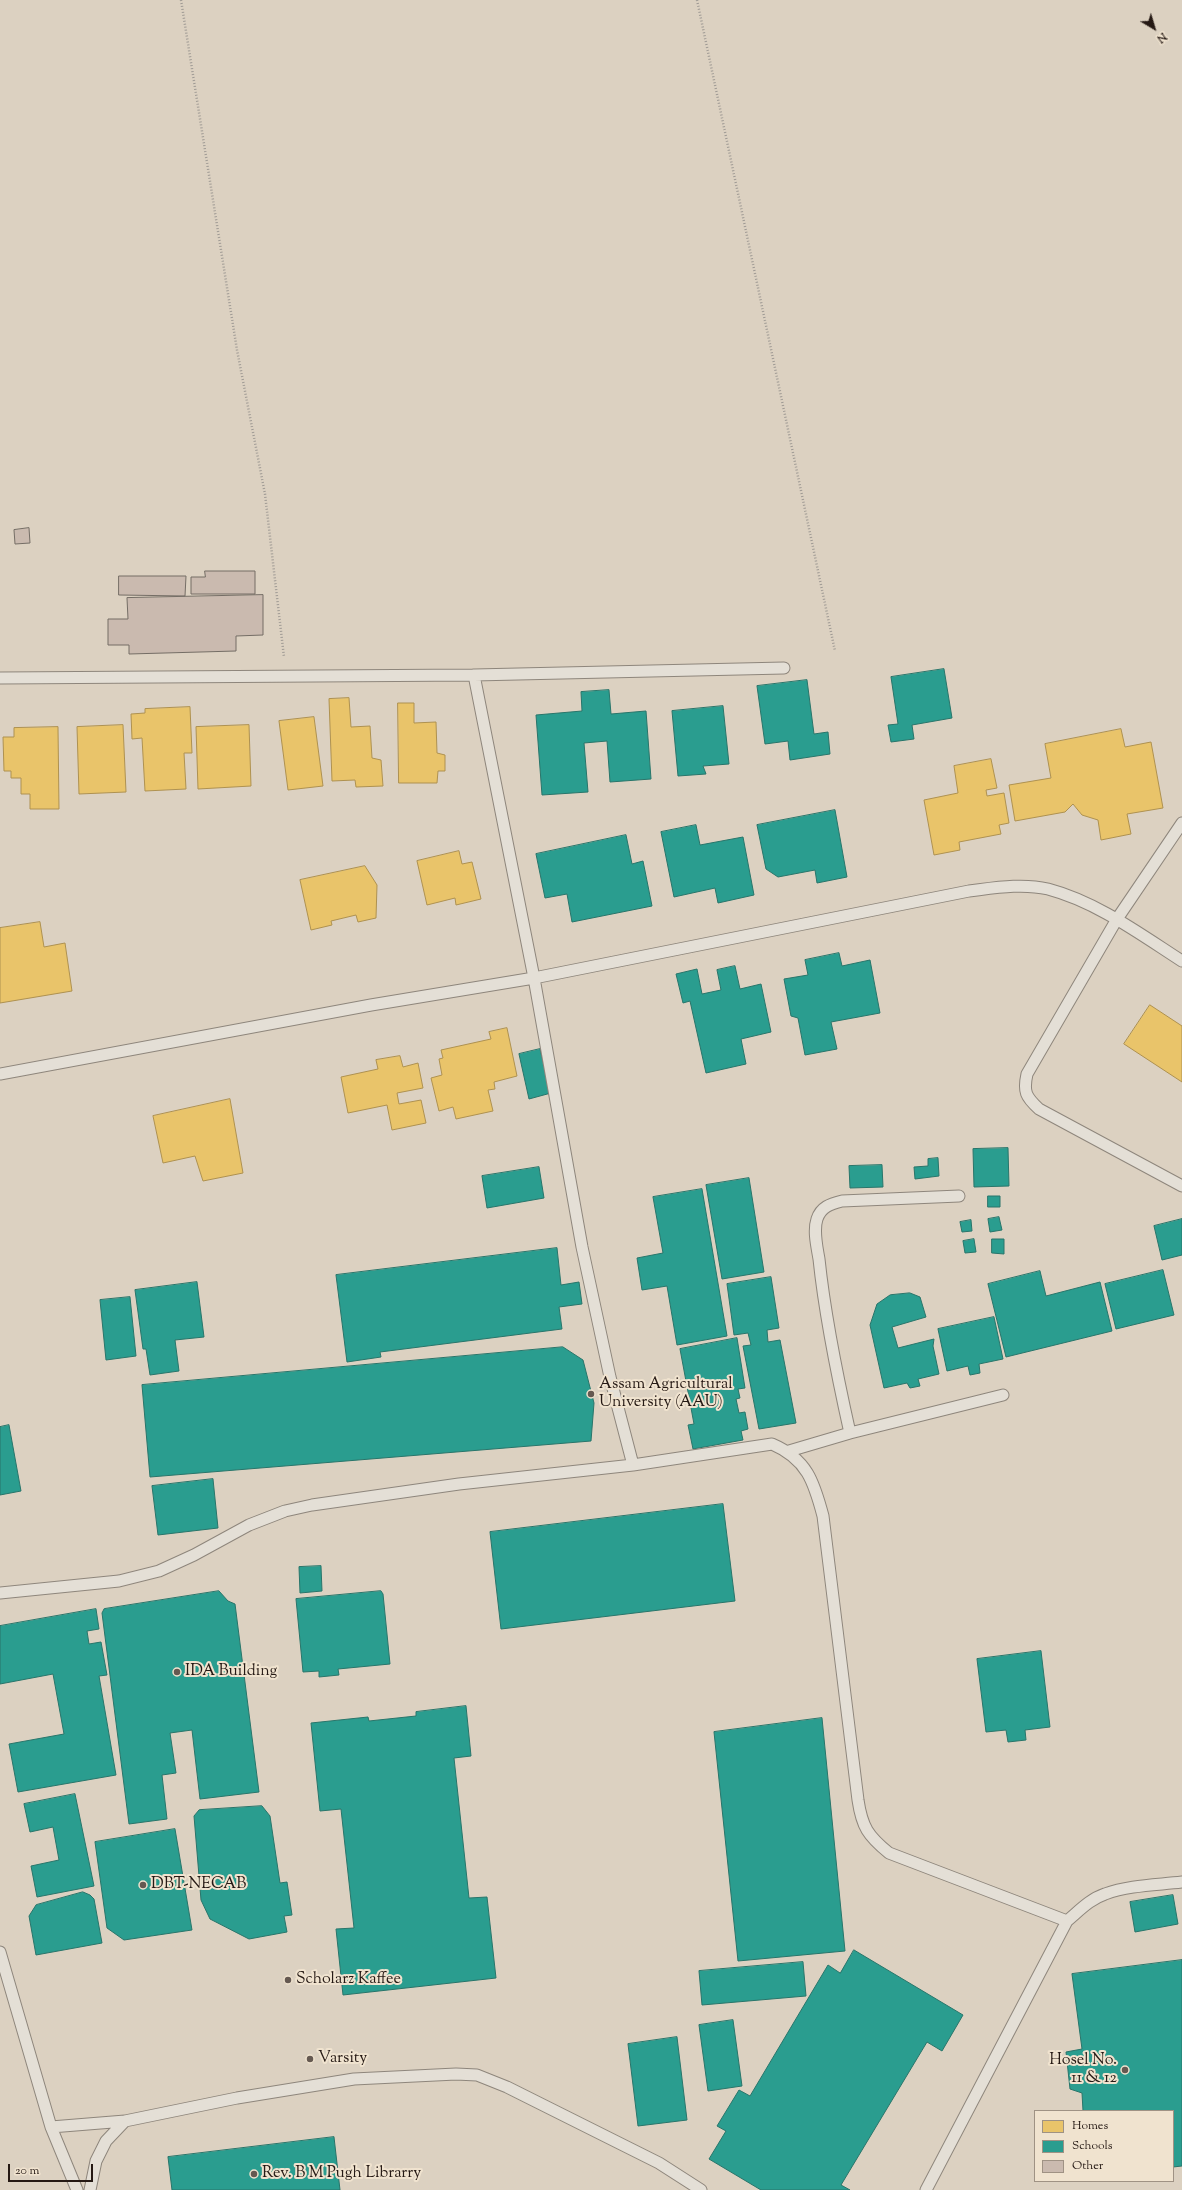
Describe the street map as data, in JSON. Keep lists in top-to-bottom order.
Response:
{
  "places": [
    "Assam Agricultural University (AAU)",
    "IDA Building",
    "DBT-NECAB",
    "Scholarz Kaffee",
    "Varsity",
    "Hosel No. 11 & 12",
    "Rev. B M Pugh Librarry"
  ],
  "legend": ["Homes", "Schools", "Other"],
  "scale_bar": "20 m",
  "north": "bottom right"
}
